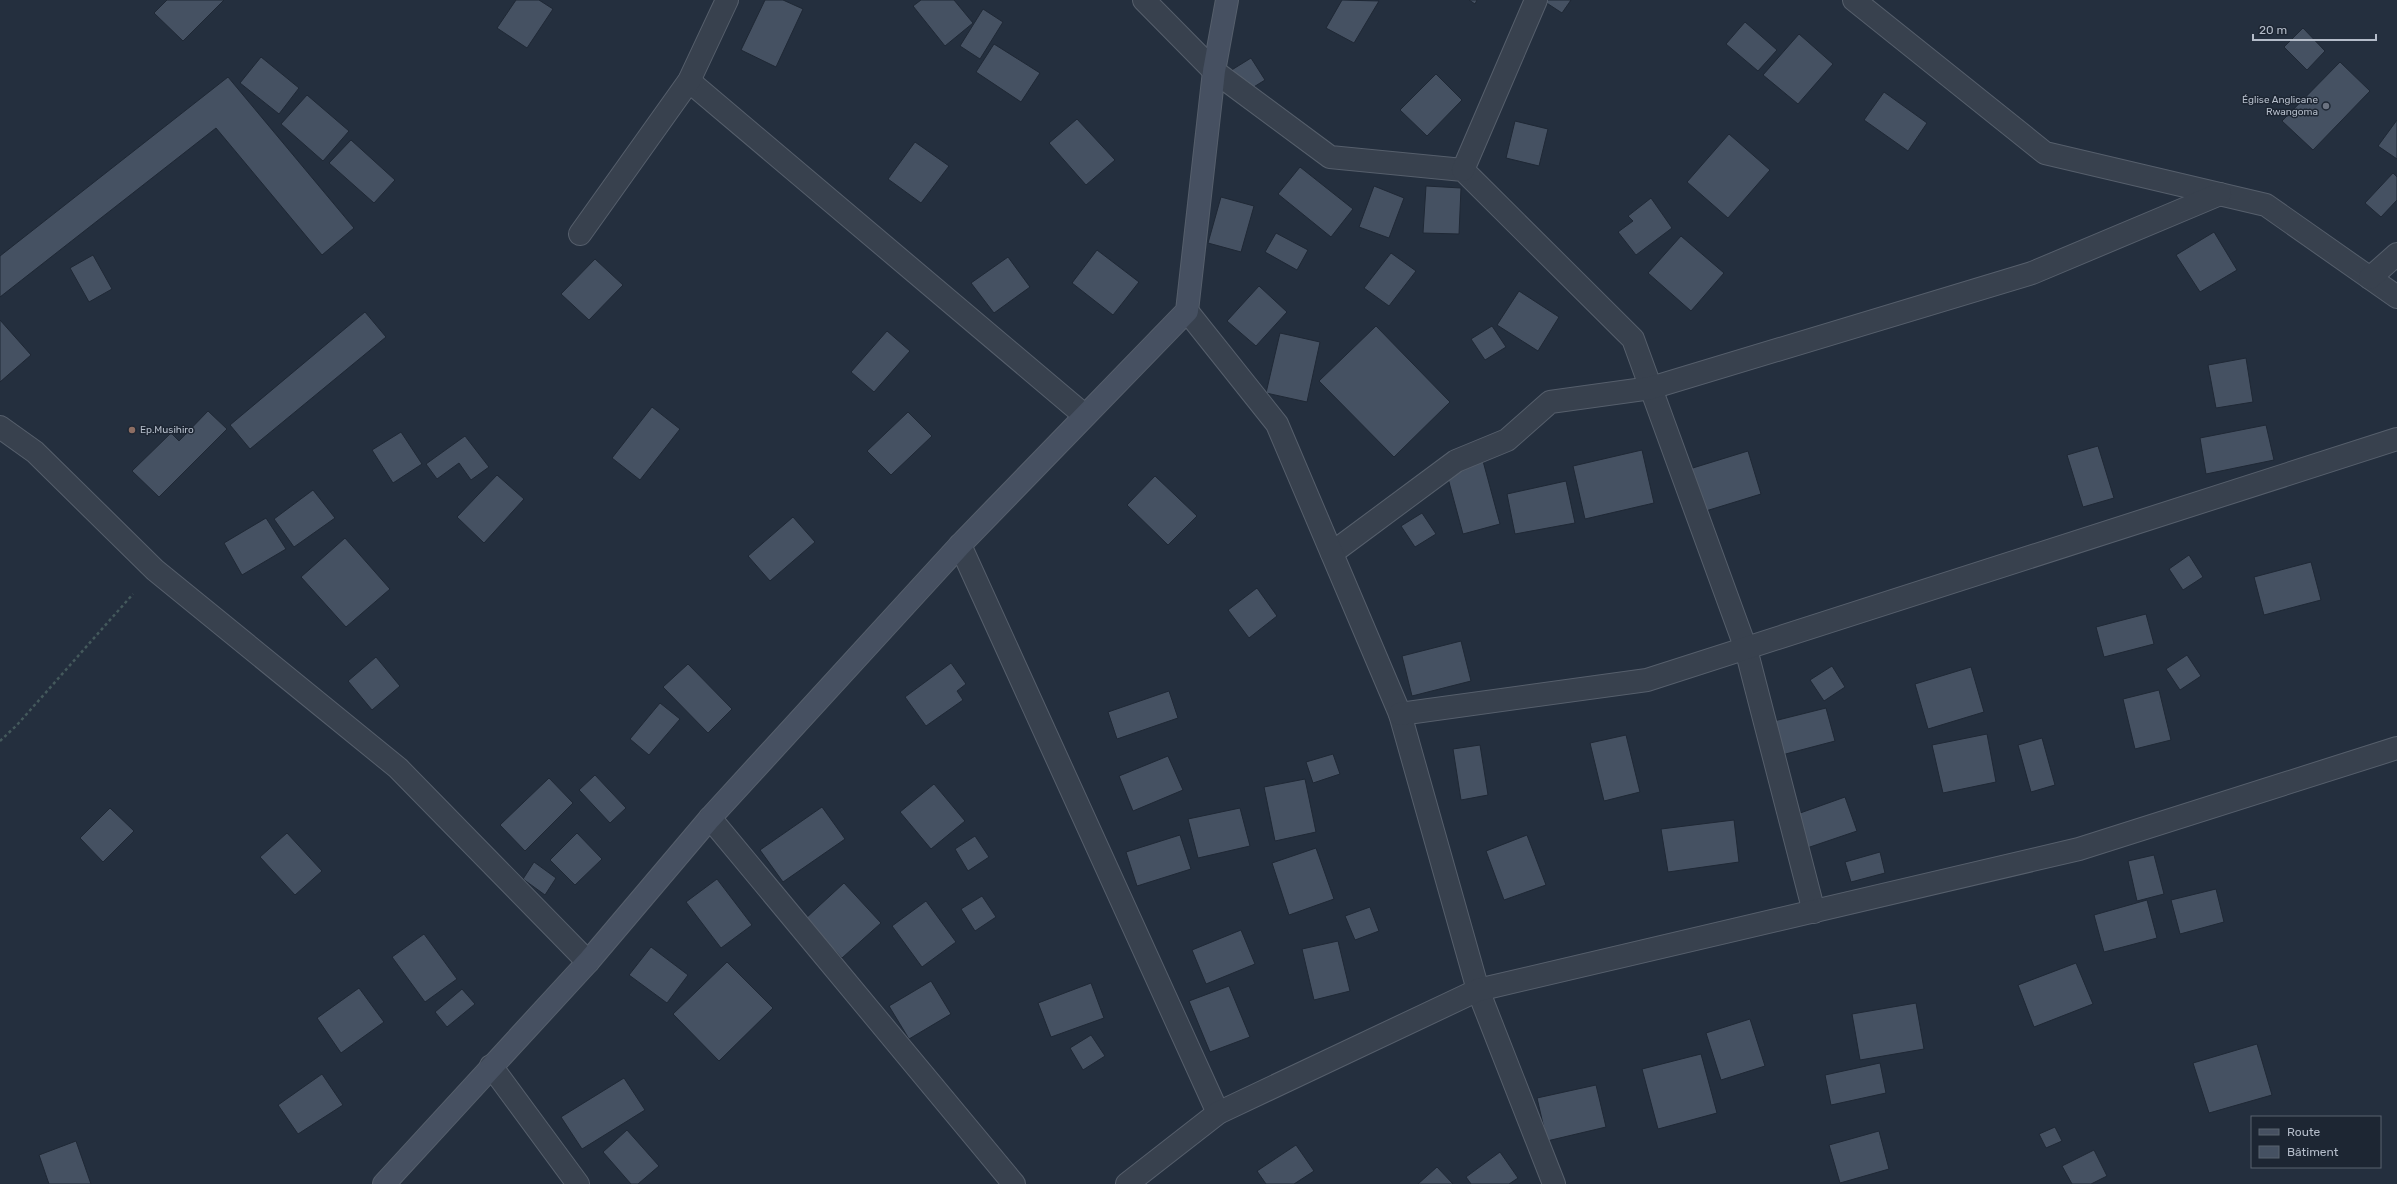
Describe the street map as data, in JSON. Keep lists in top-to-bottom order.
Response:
{
  "places": ["Église Anglicane Rwangoma", "Ep.Musihiro"],
  "legend": ["Route", "Bâtiment"],
  "scale_bar": "20 m"
}
